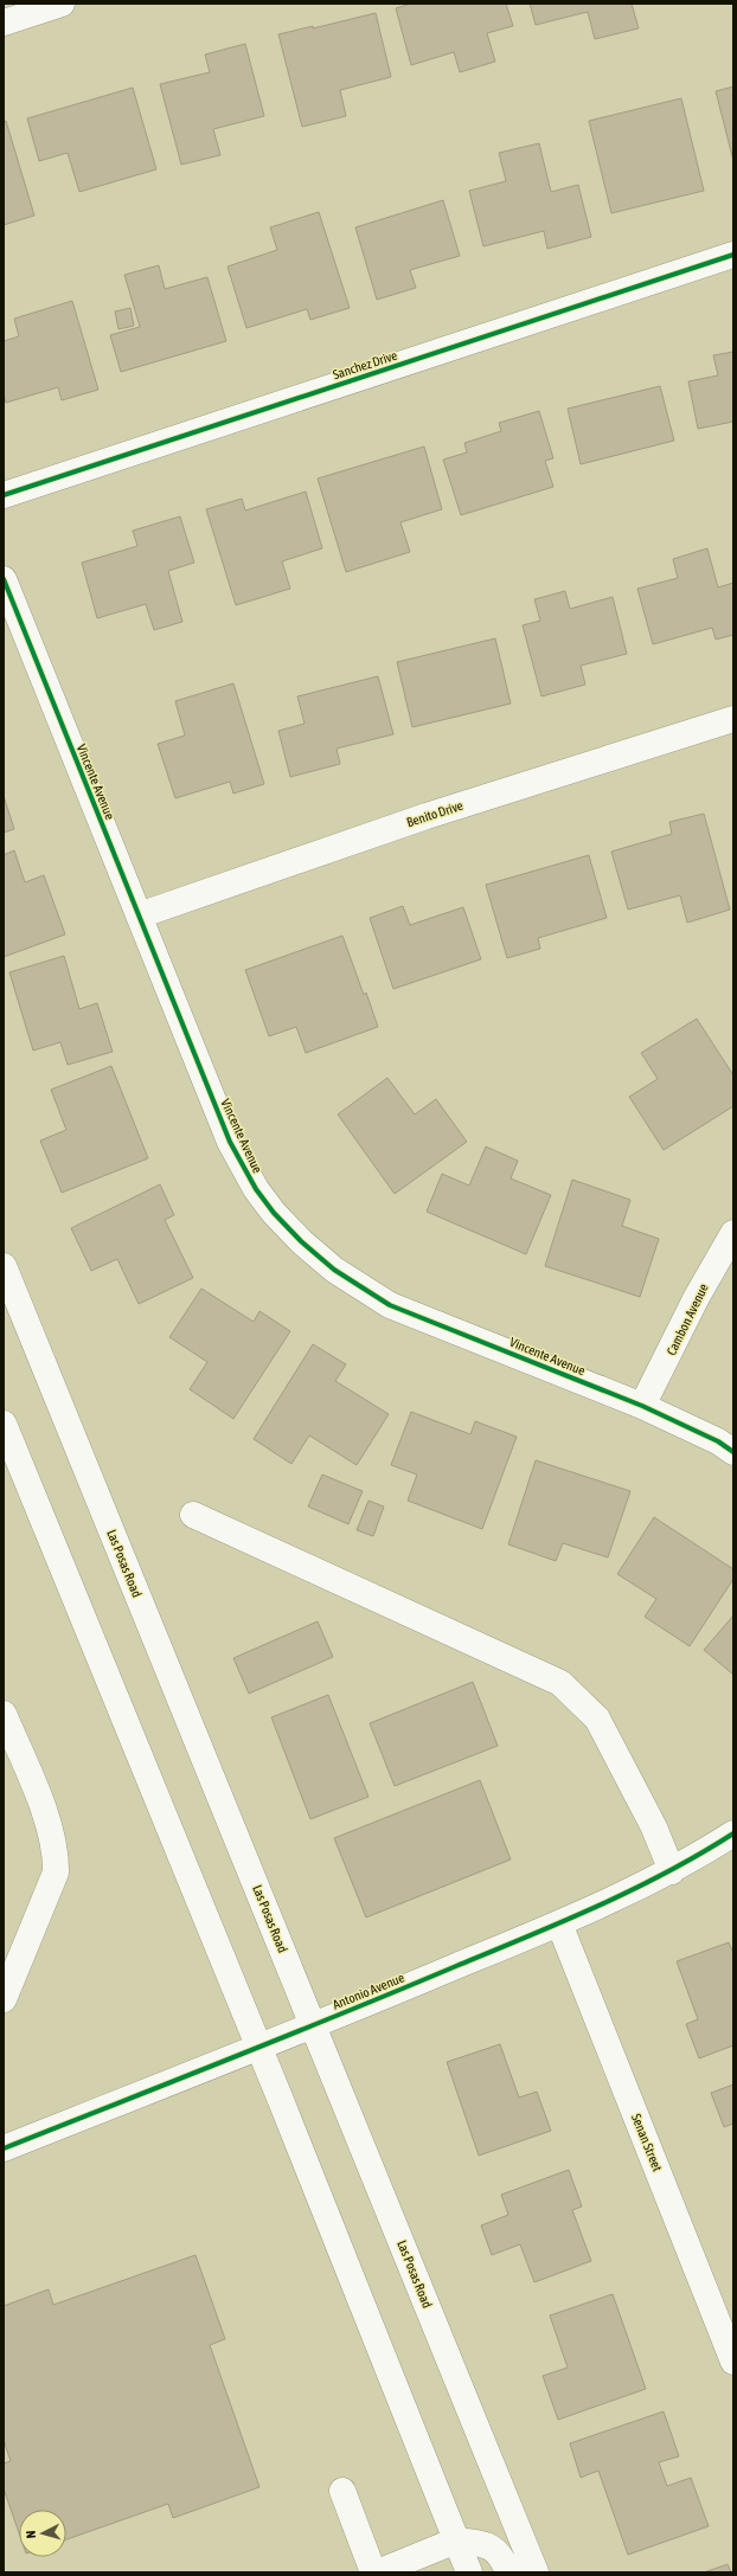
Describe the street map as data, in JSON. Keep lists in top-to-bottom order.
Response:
{
  "streets": {
    "street": [
      "Sanchez Drive",
      "Vincente Avenue",
      "Benito Drive",
      "Cambon Avenue",
      "Las Posas Road",
      "Antonio Avenue",
      "Senan Street"
    ]
  },
  "crossings": [
    ["Vincente Avenue", "Benito Drive"],
    ["Vincente Avenue", "Cambon Avenue"],
    ["Las Posas Road", "Antonio Avenue"],
    ["Antonio Avenue", "Senan Street"]
  ],
  "north": "left"
}
